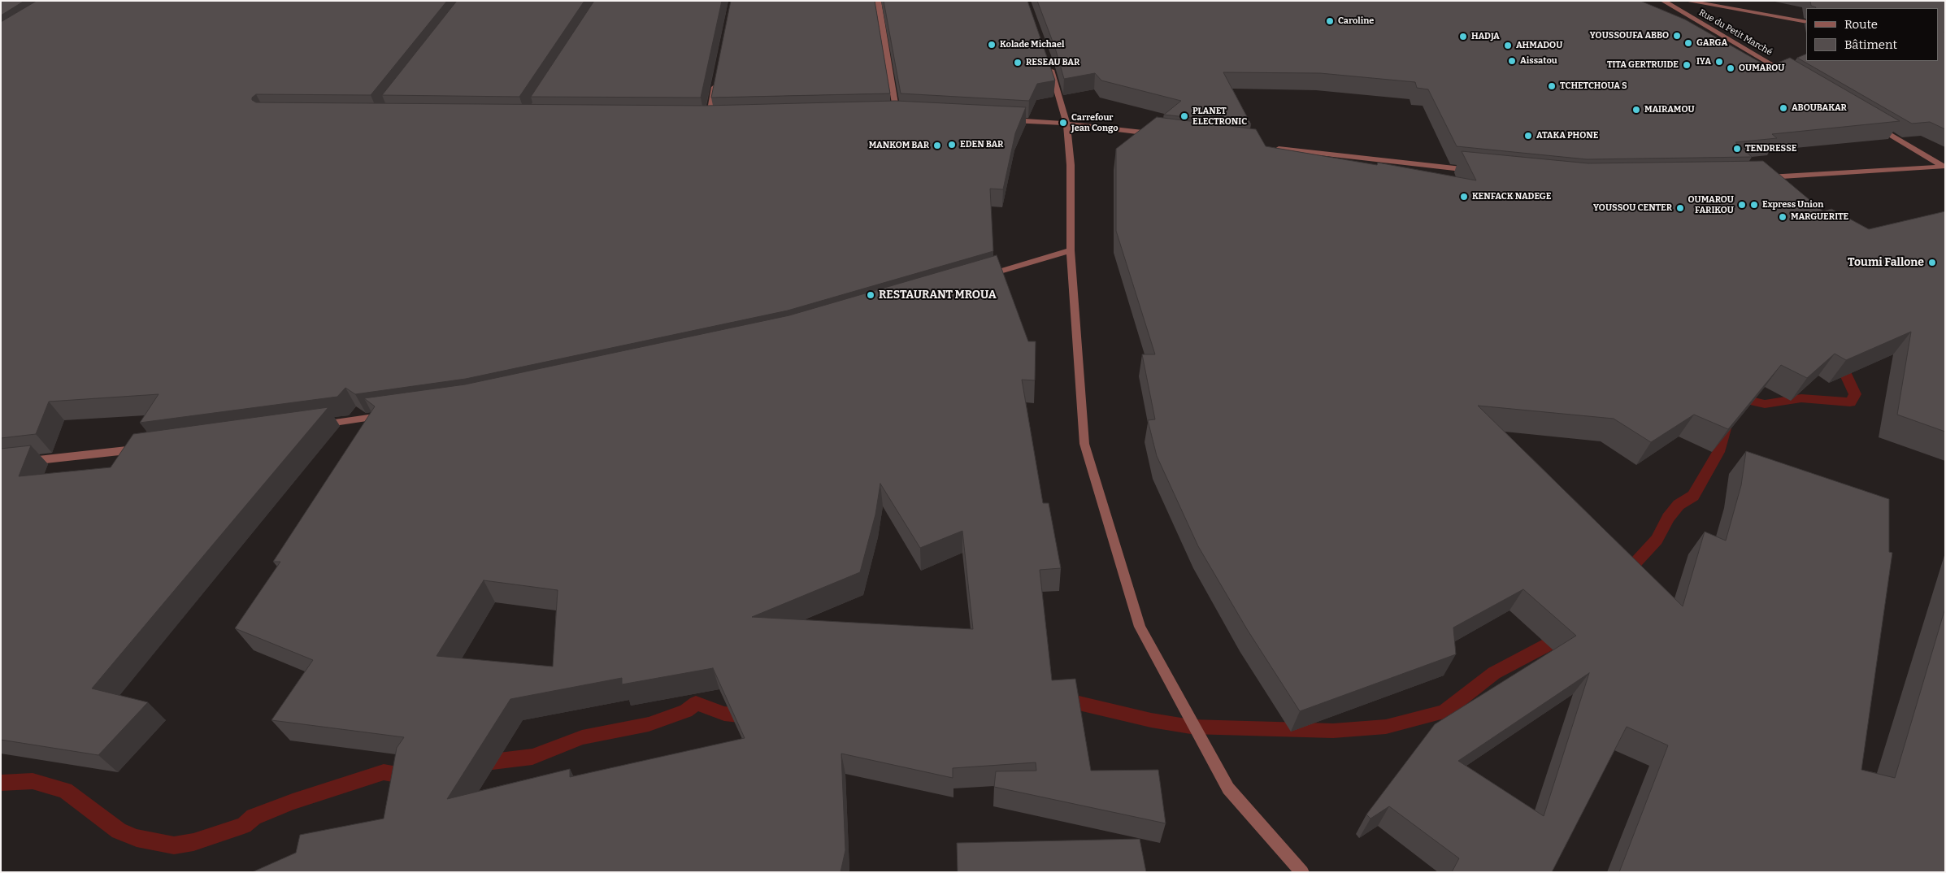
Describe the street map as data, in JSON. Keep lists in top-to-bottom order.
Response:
{
  "streets": {
    "street": ["Rue du Petit Marché"]
  },
  "places": [
    "Caroline",
    "YOUSSOUFA ABBO",
    "HADJA",
    "GARGA",
    "Kolade Michael",
    "AHMADOU",
    "Aissatou",
    "IYA",
    "RESEAU BAR",
    "TITA GERTRUIDE",
    "OUMAROU",
    "TCHETCHOUA S",
    "ABOUBAKAR",
    "MAIRAMOU",
    "PLANET ELECTRONIC",
    "Carrefour Jean Congo",
    "ATAKA PHONE",
    "EDEN BAR",
    "MANKOM BAR",
    "TENDRESSE",
    "KENFACK NADEGE",
    "OUMAROU FARIKOU",
    "Express Union",
    "YOUSSOU CENTER",
    "MARGUERITE",
    "Toumi Fallone",
    "RESTAURANT MROUA"
  ],
  "legend": ["Route", "Bâtiment"]
}
